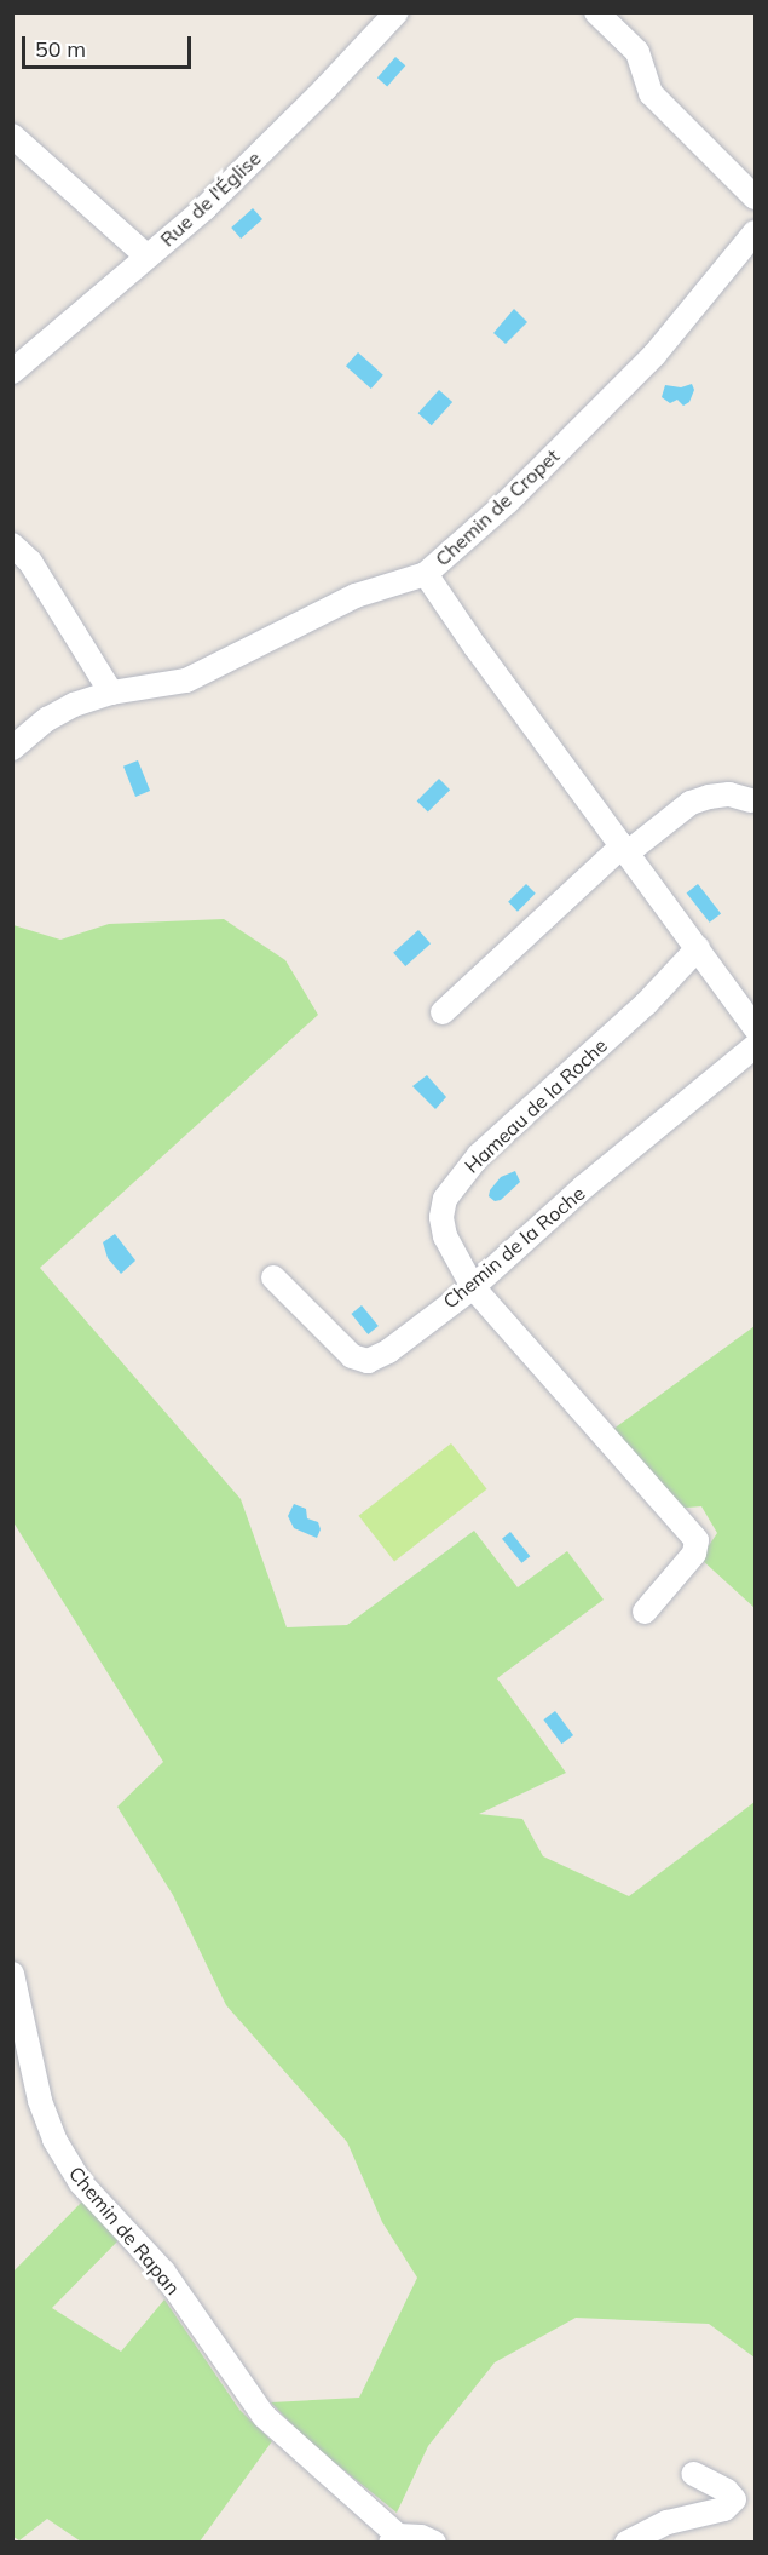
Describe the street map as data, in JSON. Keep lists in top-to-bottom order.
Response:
{
  "streets": {
    "street": [
      "Rue de l'Église",
      "Chemin de Cropet",
      "Hameau de la Roche",
      "Chemin de la Roche",
      "Chemin de Rapan"
    ]
  },
  "crossings": [
    ["Hameau de la Roche", "Chemin de la Roche"]
  ],
  "scale_bar": "50 m"
}
